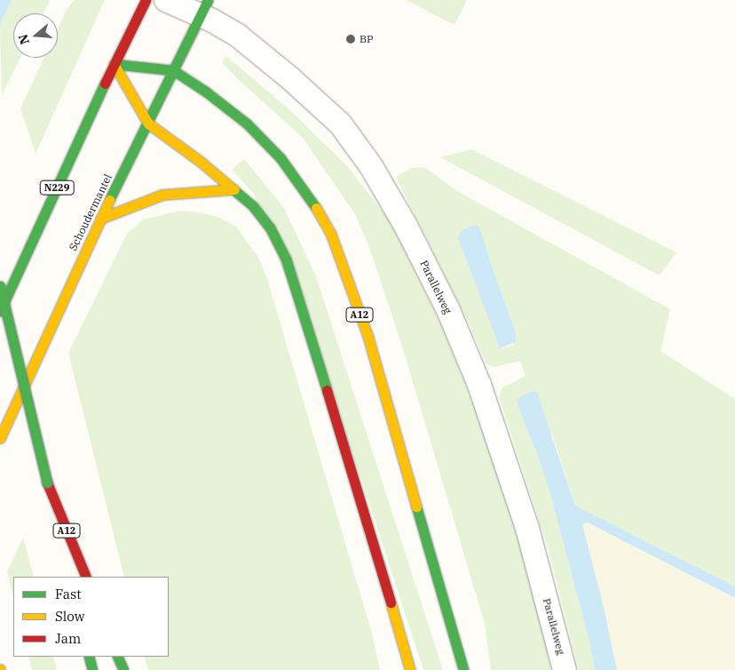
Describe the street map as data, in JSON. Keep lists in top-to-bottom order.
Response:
{
  "streets": {
    "main road": ["N229", "Schoudermantel", "A12"],
    "street": ["Parallelweg"]
  },
  "crossings": [
    ["Schoudermantel", "Parallelweg"],
    ["Schoudermantel", "A12"]
  ],
  "places": ["BP"],
  "legend": ["Fast", "Slow", "Jam"],
  "north": "left"
}
